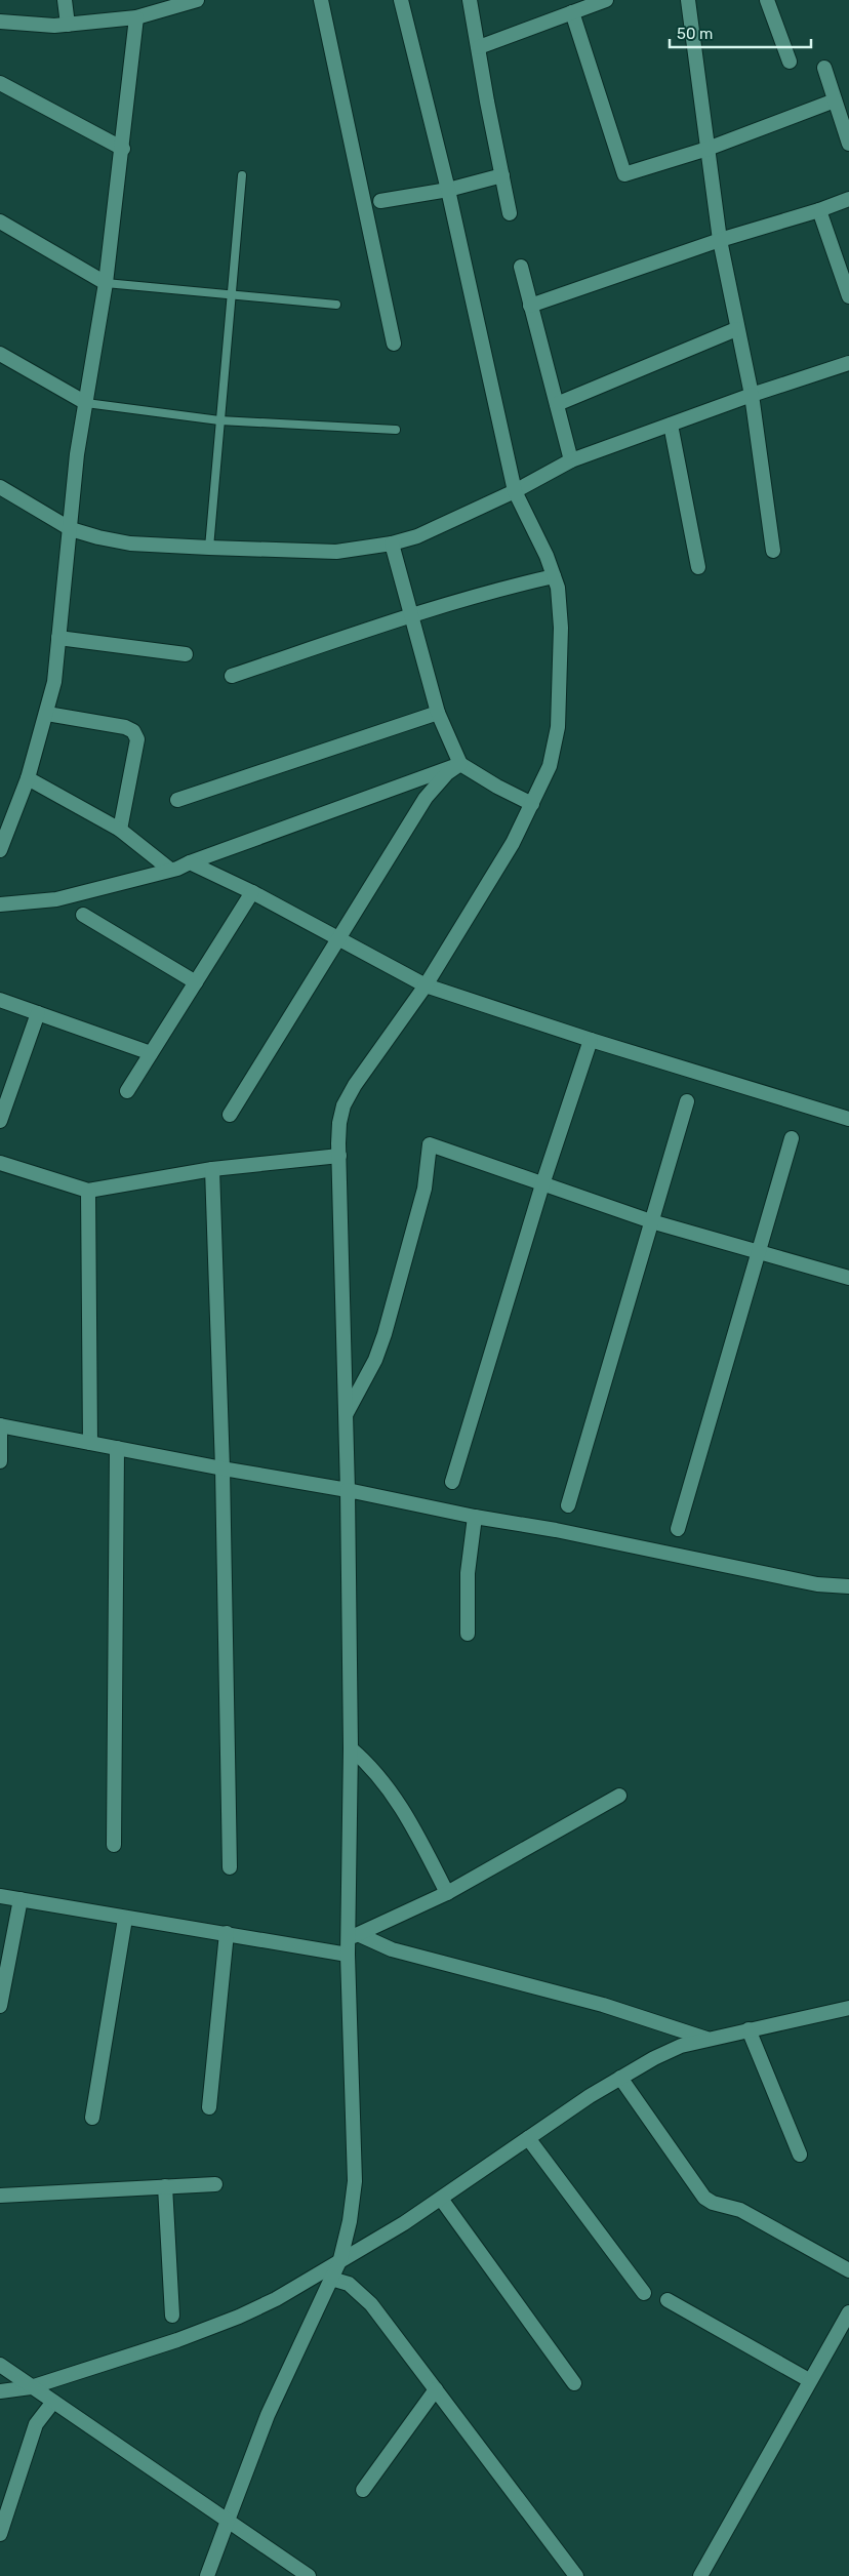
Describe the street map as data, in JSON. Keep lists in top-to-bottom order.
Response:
{
  "scale_bar": "50 m"
}
